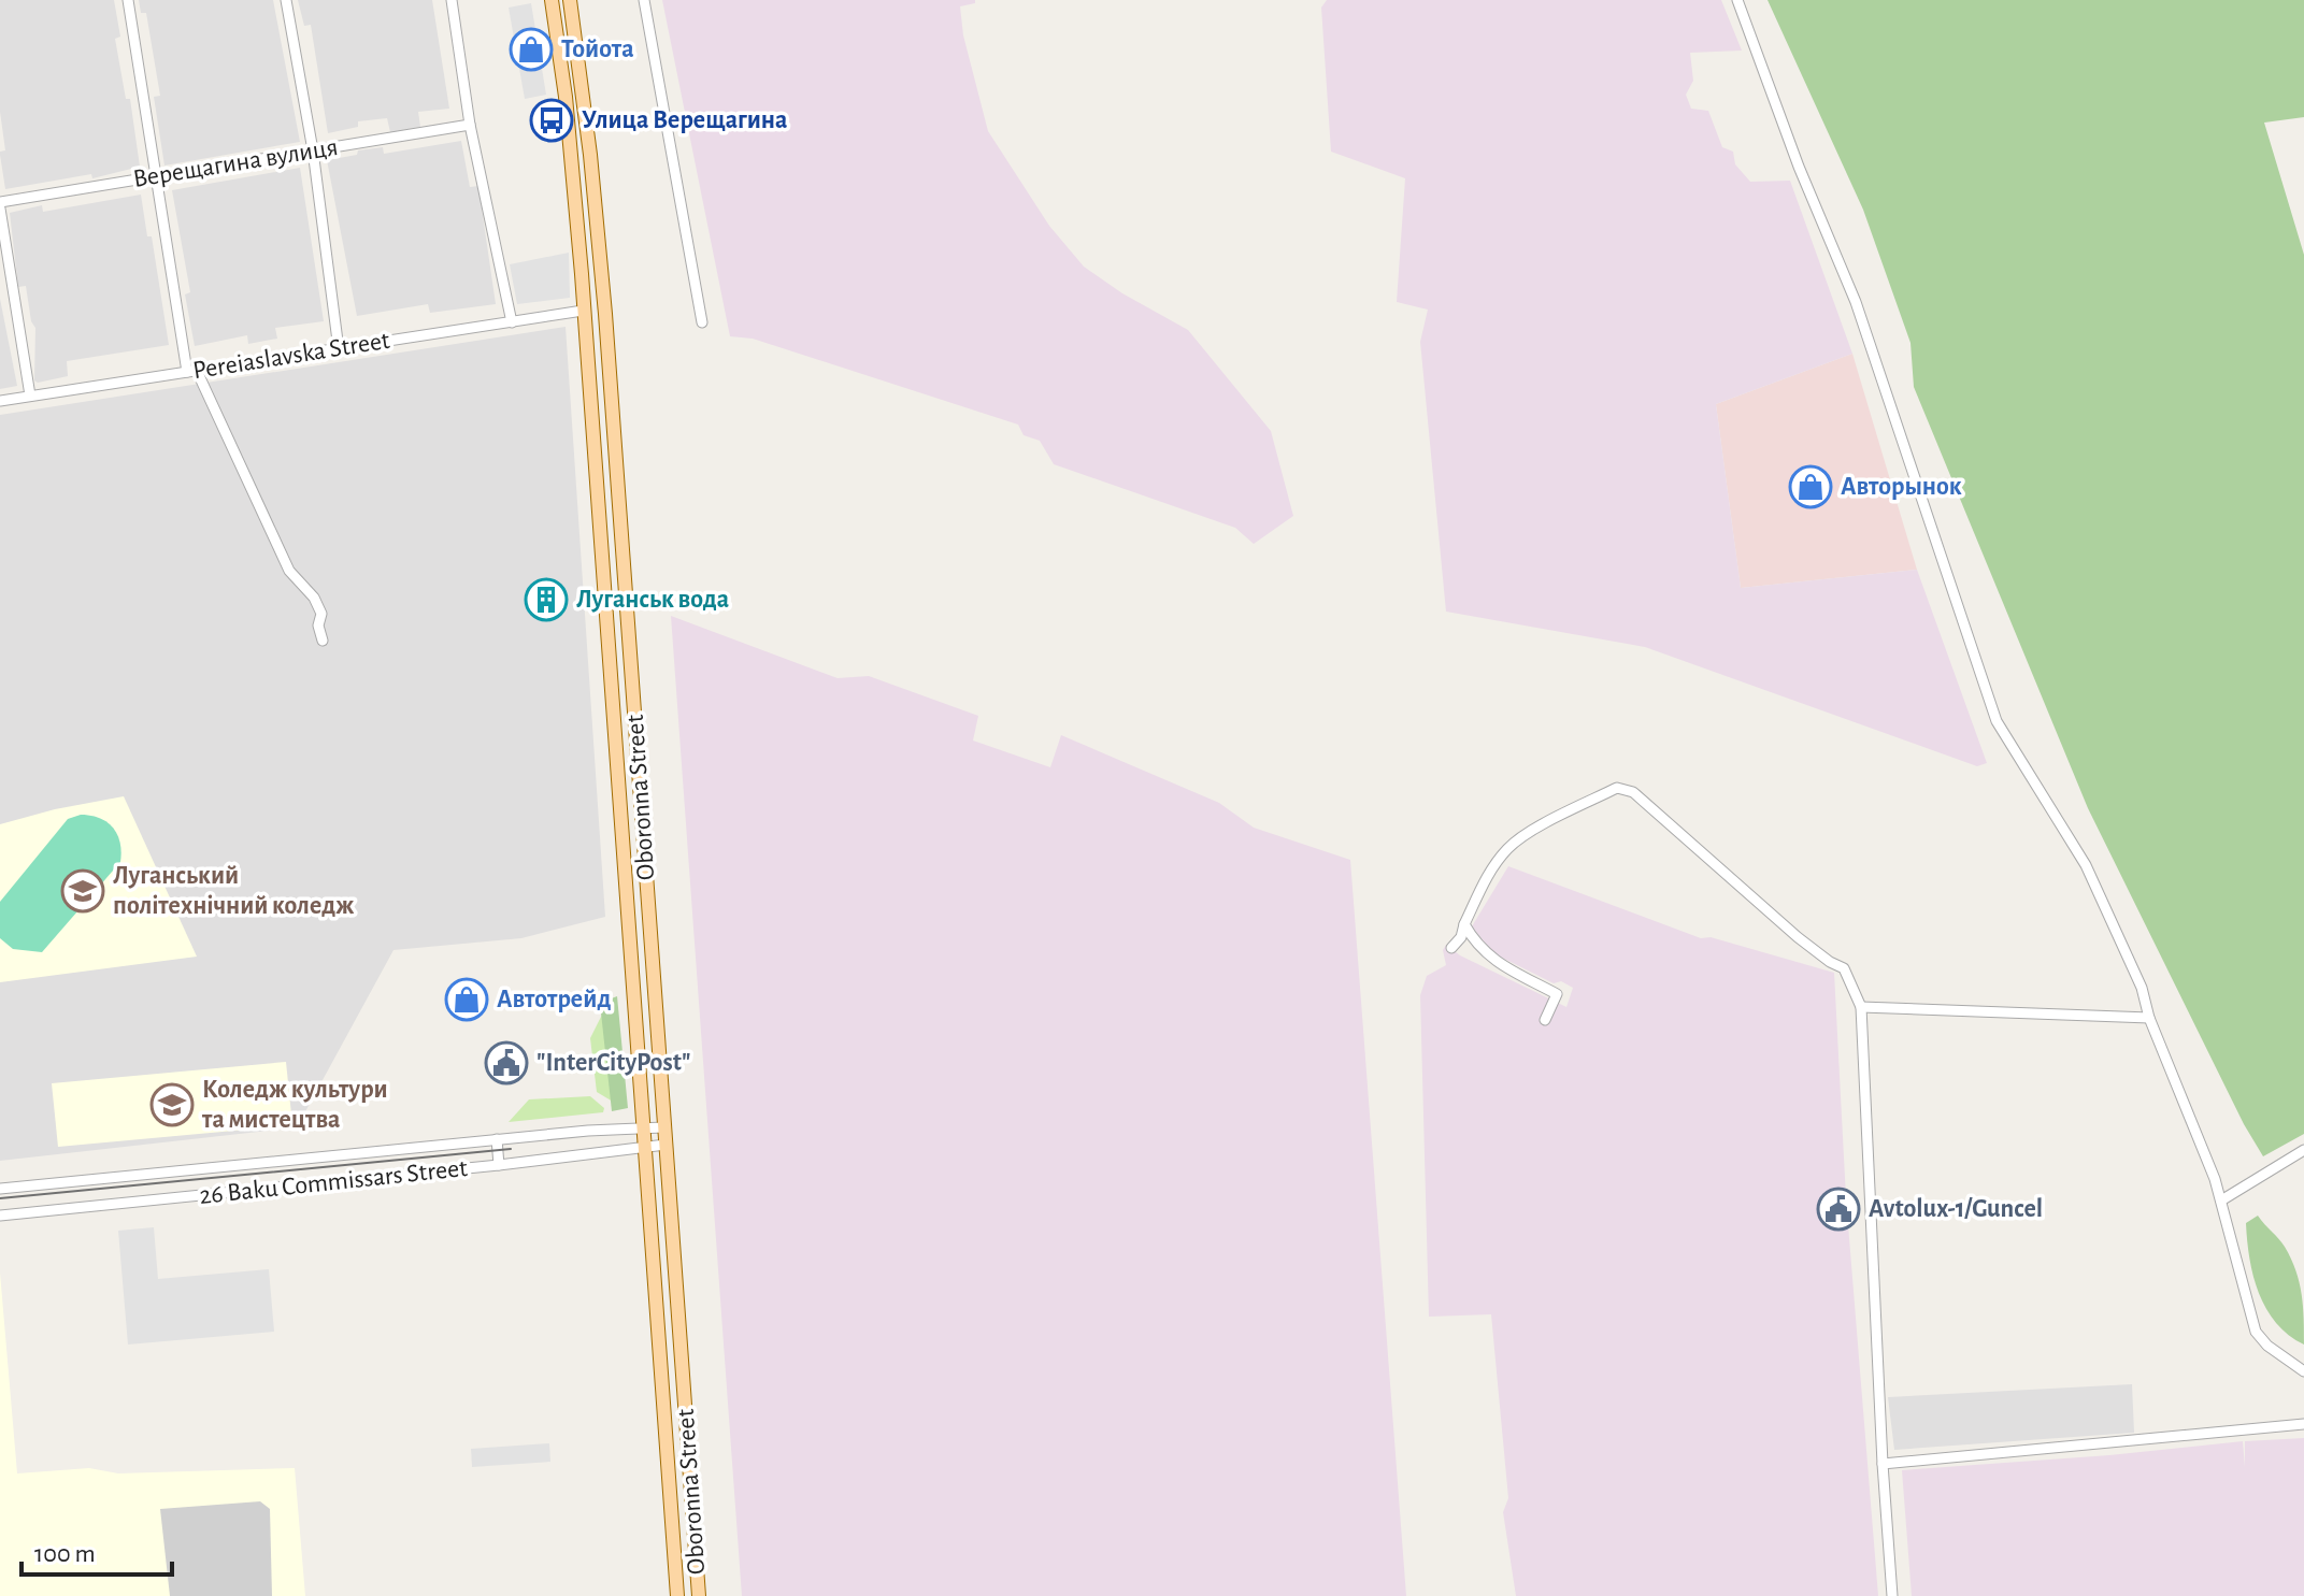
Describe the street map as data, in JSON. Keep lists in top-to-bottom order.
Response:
{
  "streets": {
    "main road": ["Oboronna Street"],
    "street": ["Верещагина вулиця", "Pereiaslavska Street", "26 Baku Commissars Street"]
  },
  "crossings": [
    ["Pereiaslavska Street", "Oboronna Street"],
    ["Oboronna Street", "26 Baku Commissars Street"]
  ],
  "places": {
    "shop": ["Тойота", "Авторынок", "Автотрейд"],
    "bus stop": ["Улица Верещагина"],
    "building": ["Луганськ вода"],
    "school or university": ["Луганський політехнічний коледж", "Коледж культури та мистецтва"],
    "public building": ["\"InterCityPost\"", "Avtolux-1/Guncel"]
  },
  "scale_bar": "100 m"
}
